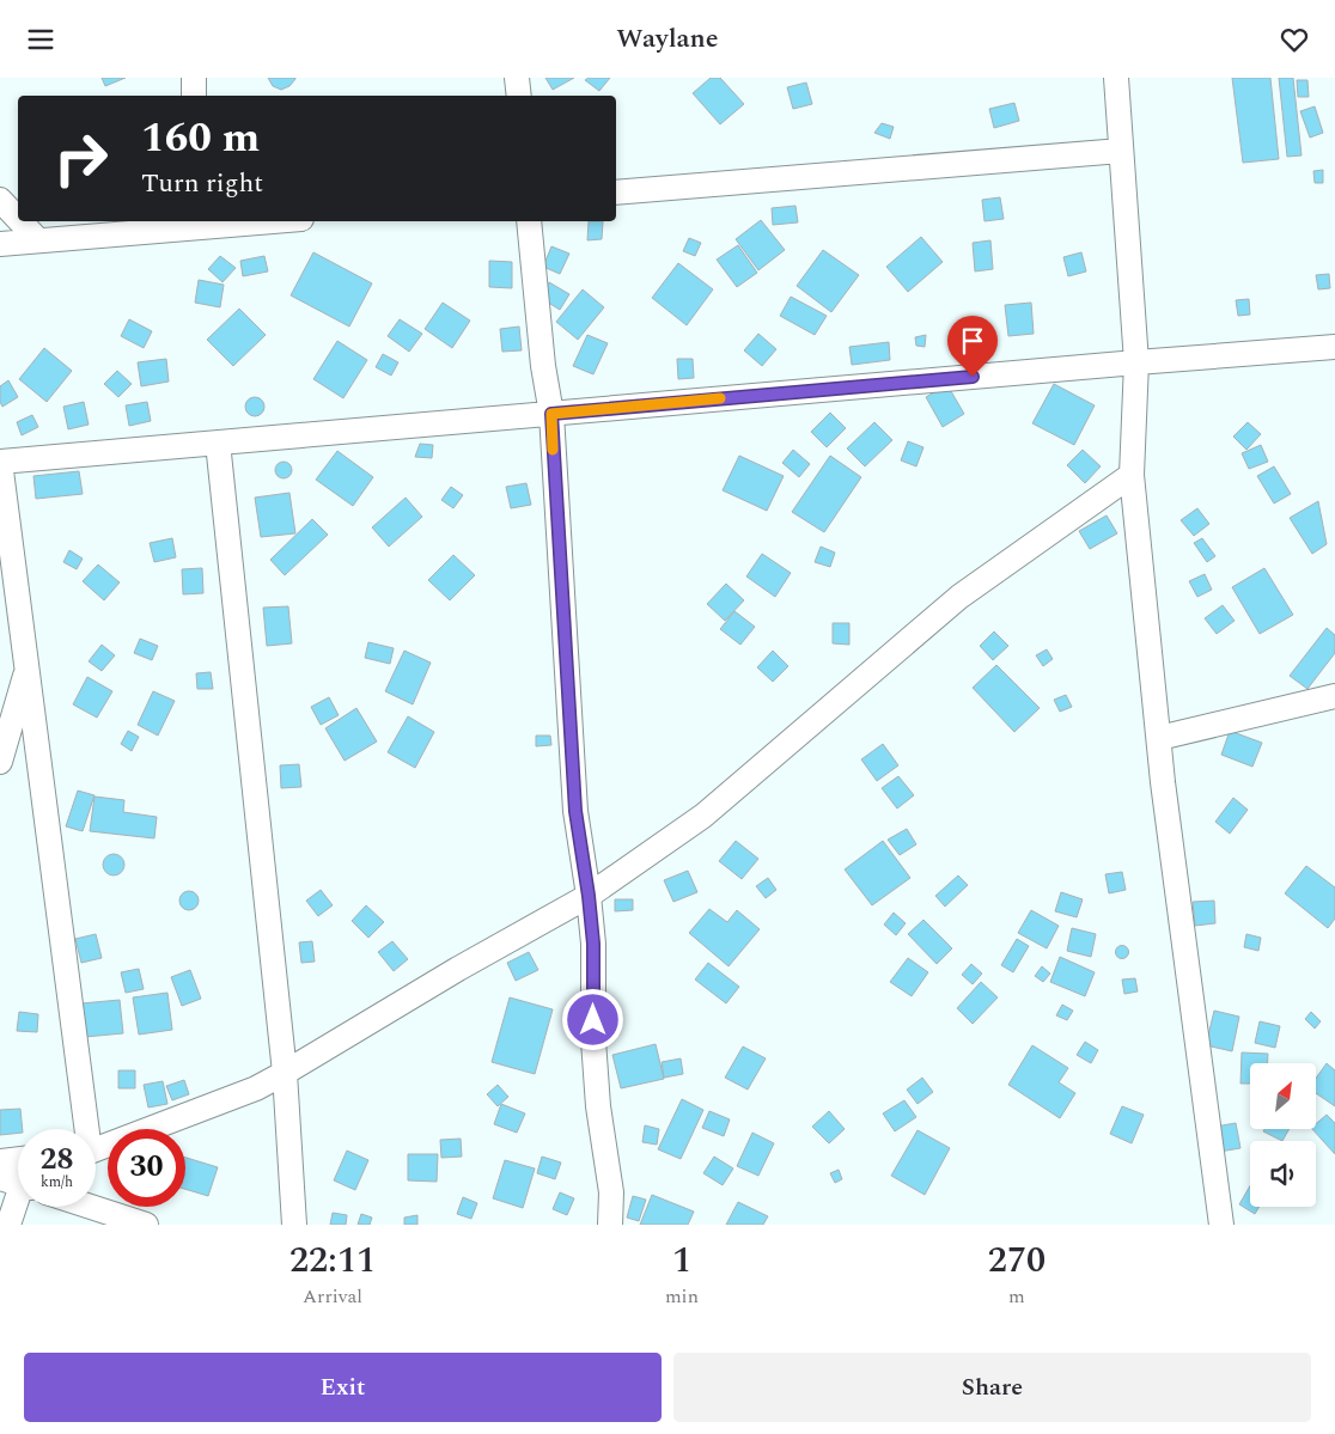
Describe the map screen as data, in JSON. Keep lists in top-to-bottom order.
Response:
{
  "north": "top right",
  "page": {
    "header": "Waylane",
    "turn": ["160 m", "Turn right"],
    "speed": "28 km/h",
    "limit": "30",
    "eta": [
      "22:11",
      "Arrival",
      "1",
      "min",
      "270",
      "m"
    ],
    "buttons": ["Exit", "Share"]
  }
}
